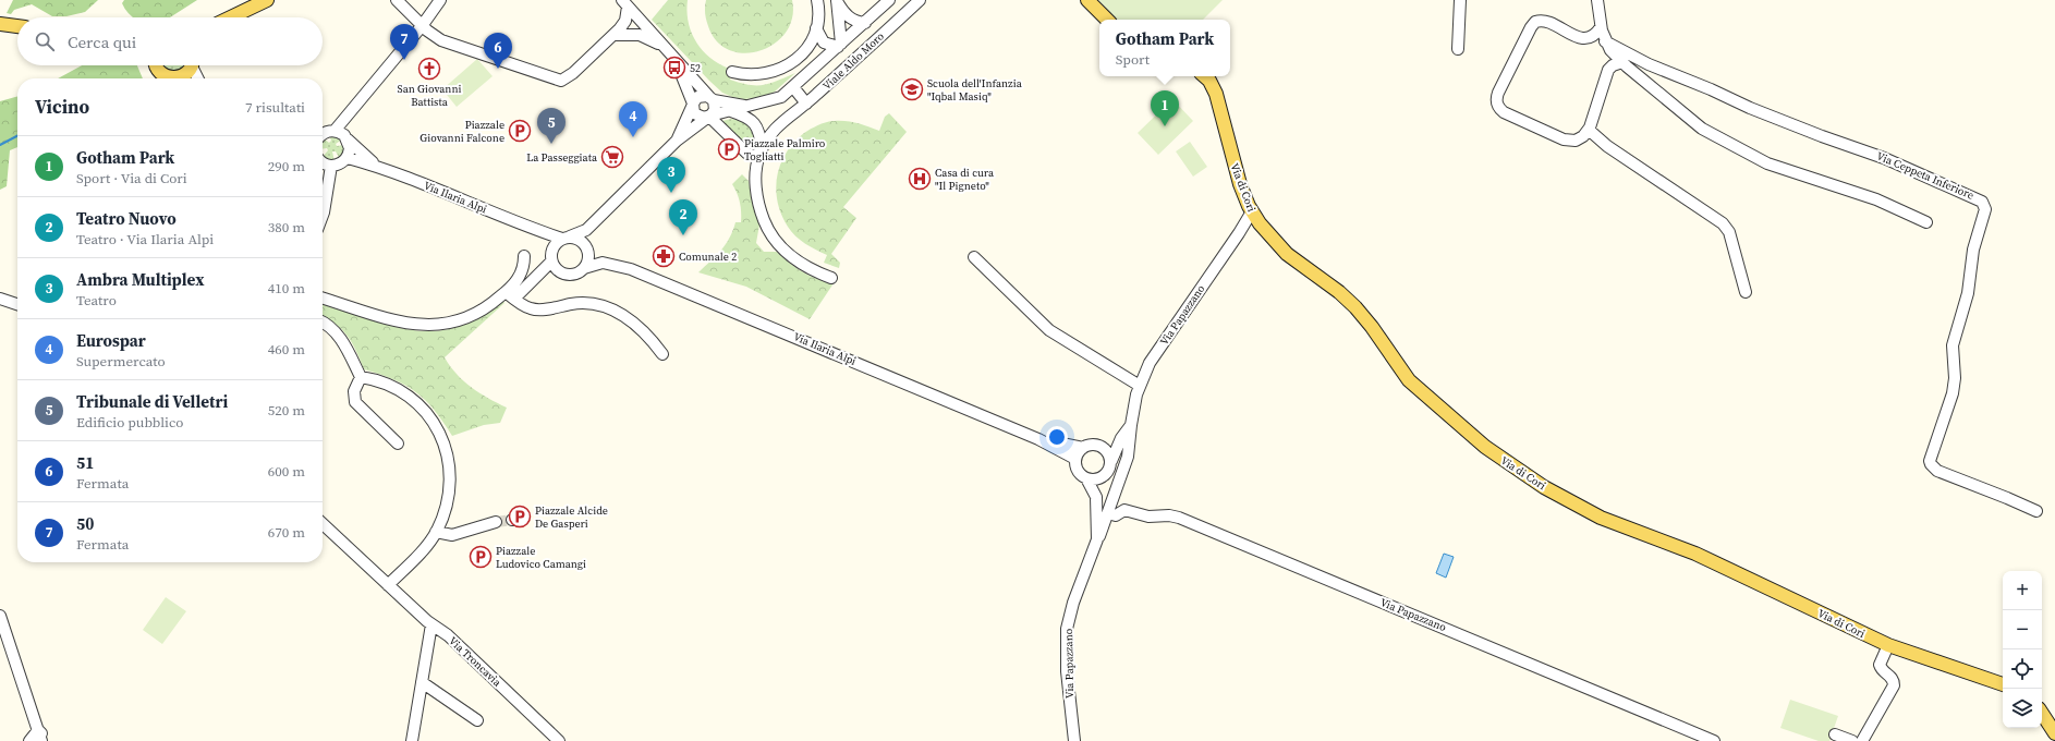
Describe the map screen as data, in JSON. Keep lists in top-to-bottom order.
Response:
{
  "streets": {
    "main road": ["Via di Cori"],
    "street": [
      "Viale Aldo Moro",
      "Via Ceppeta Inferiore",
      "Via Ilaria Alpi",
      "Via Papazzano",
      "Via Troncavia"
    ]
  },
  "crossings": [
    ["Via di Cori", "Via Papazzano"],
    ["Via Ilaria Alpi", "Via Papazzano"]
  ],
  "places": {
    "bus stop": ["52"],
    "church": ["San Giovanni Battista"],
    "school or university": ["Scuola dell'Infanzia \"Iqbal Masiq\""],
    "parking": [
      "Piazzale Giovanni Falcone",
      "Piazzale Palmiro Togliatti",
      "Piazzale Alcide De Gasperi",
      "Piazzale Ludovico Camangi"
    ],
    "supermarket": ["La Passeggiata"],
    "hospital": ["Casa di cura \"Il Pigneto\""],
    "pharmacy": ["Comunale 2"]
  },
  "page": {
    "search": "Cerca qui",
    "popup": ["Gotham Park", "Sport"],
    "pins": [
      "7",
      "6",
      "1",
      "4",
      "5",
      "3",
      "2"
    ],
    "heading": ["Vicino", "7 risultati"],
    "list": [
      {
        "mark": "1",
        "name": "Gotham Park",
        "note": "Sport · Via di Cori",
        "value": "290 m"
      },
      {
        "mark": "2",
        "name": "Teatro Nuovo",
        "note": "Teatro · Via Ilaria Alpi",
        "value": "380 m"
      },
      {
        "mark": "3",
        "name": "Ambra Multiplex",
        "note": "Teatro",
        "value": "410 m"
      },
      {
        "mark": "4",
        "name": "Eurospar",
        "note": "Supermercato",
        "value": "460 m"
      },
      {
        "mark": "5",
        "name": "Tribunale di Velletri",
        "note": "Edificio pubblico",
        "value": "520 m"
      },
      {
        "mark": "6",
        "name": "51",
        "note": "Fermata",
        "value": "600 m"
      },
      {
        "mark": "7",
        "name": "50",
        "note": "Fermata",
        "value": "670 m"
      }
    ],
    "map_buttons": ["+", "−"]
  }
}
